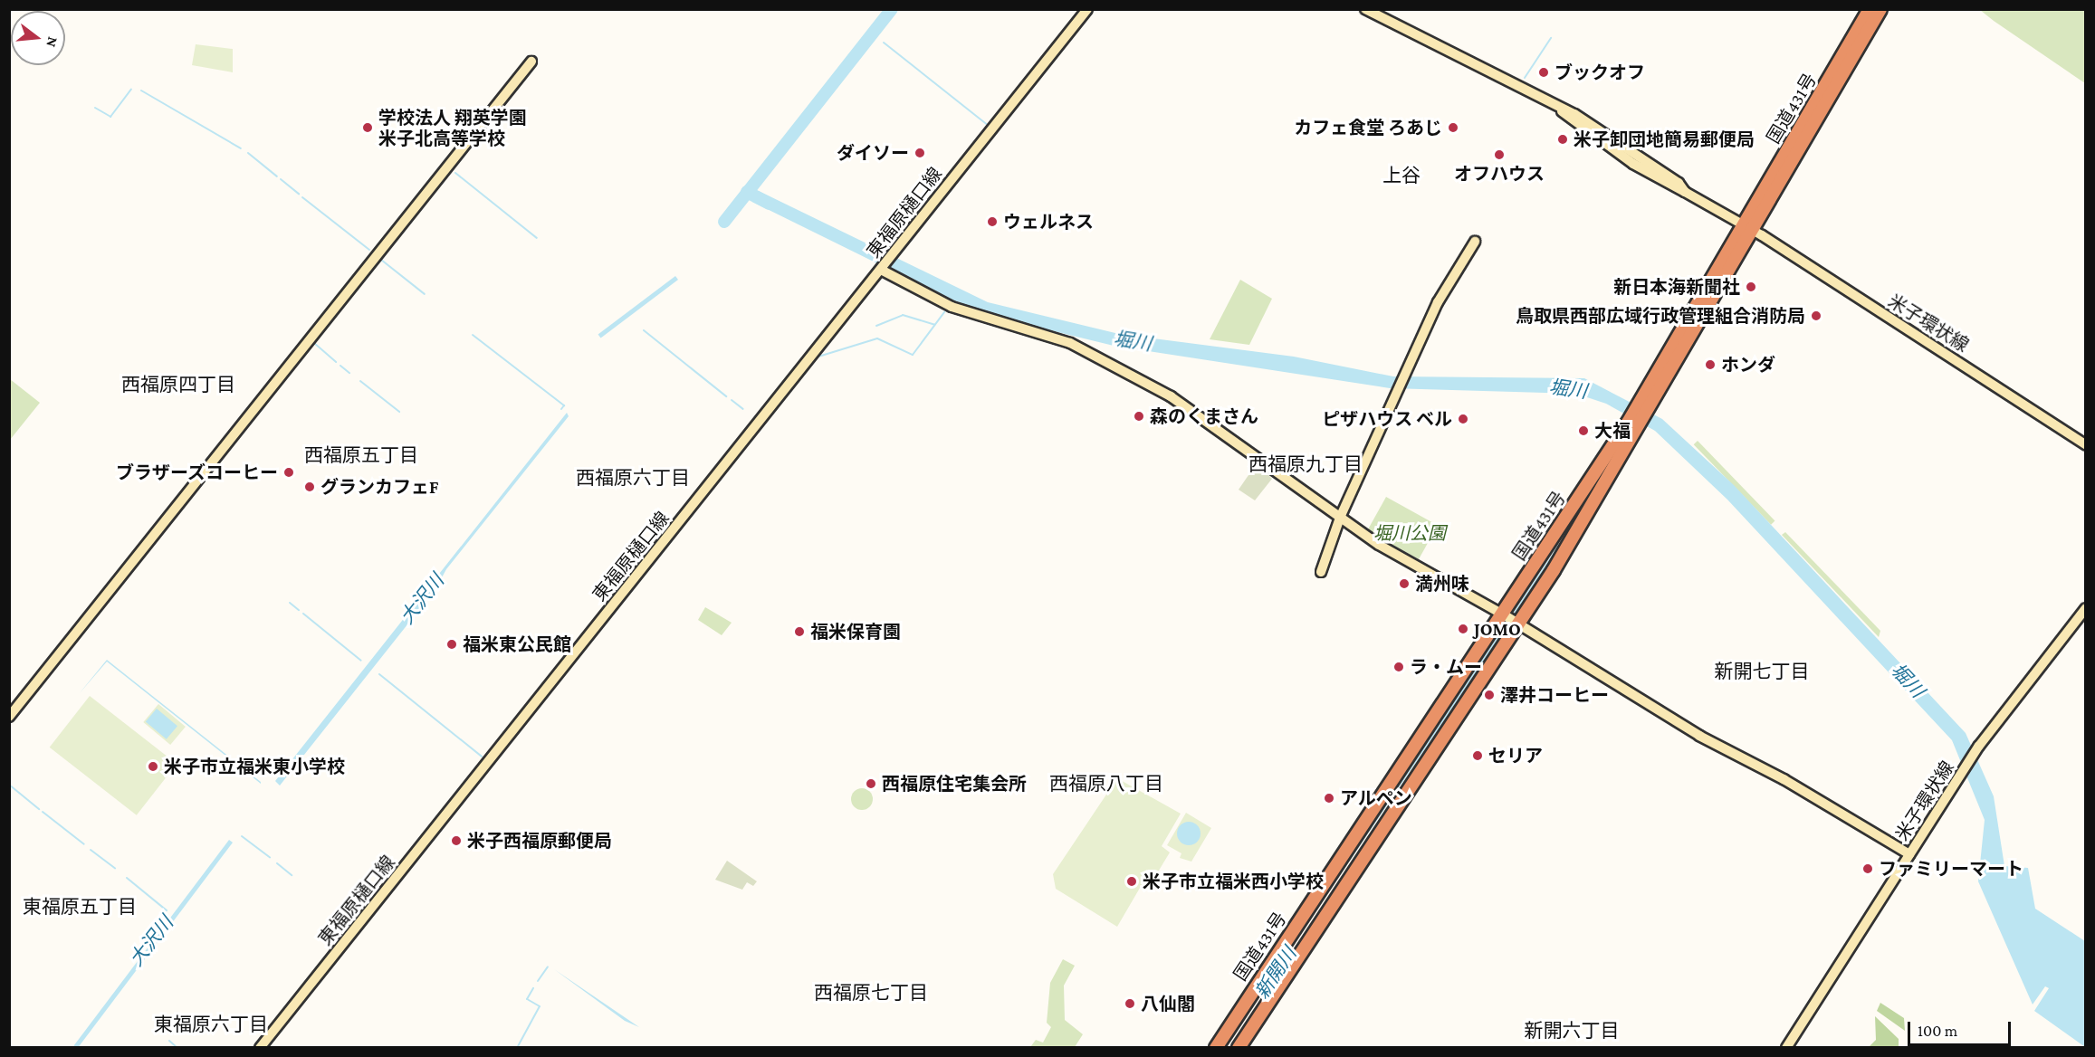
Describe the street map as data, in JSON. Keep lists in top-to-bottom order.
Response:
{
  "streets": {
    "highway": ["国道431号"],
    "main road": ["東福原樋口線", "米子環状線"]
  },
  "crossings": [
    ["国道431号", "米子環状線"]
  ],
  "districts": [
    "上谷",
    "西福原四丁目",
    "西福原五丁目",
    "西福原九丁目",
    "西福原六丁目",
    "新開七丁目",
    "西福原八丁目",
    "東福原五丁目",
    "西福原七丁目",
    "東福原六丁目",
    "新開六丁目"
  ],
  "water": ["堀川", "大沢川", "新開川"],
  "parks": ["堀川公園"],
  "places": [
    "ブックオフ",
    "学校法人 翔英学園 米子北高等学校",
    "カフェ食堂 ろあじ",
    "米子卸団地簡易郵便局",
    "ダイソー",
    "オフハウス",
    "ウェルネス",
    "新日本海新聞社",
    "鳥取県西部広域行政管理組合消防局",
    "ホンダ",
    "森のくまさん",
    "ピザハウス ベル",
    "大福",
    "ブラザーズコーヒー",
    "グランカフェF",
    "満州味",
    "JOMO",
    "福米保育園",
    "福米東公民館",
    "ラ・ムー",
    "澤井コーヒー",
    "セリア",
    "米子市立福米東小学校",
    "西福原住宅集会所",
    "アルペン",
    "米子西福原郵便局",
    "ファミリーマート",
    "米子市立福米西小学校",
    "八仙閣"
  ],
  "scale_bar": "100 m",
  "north": "right"
}
